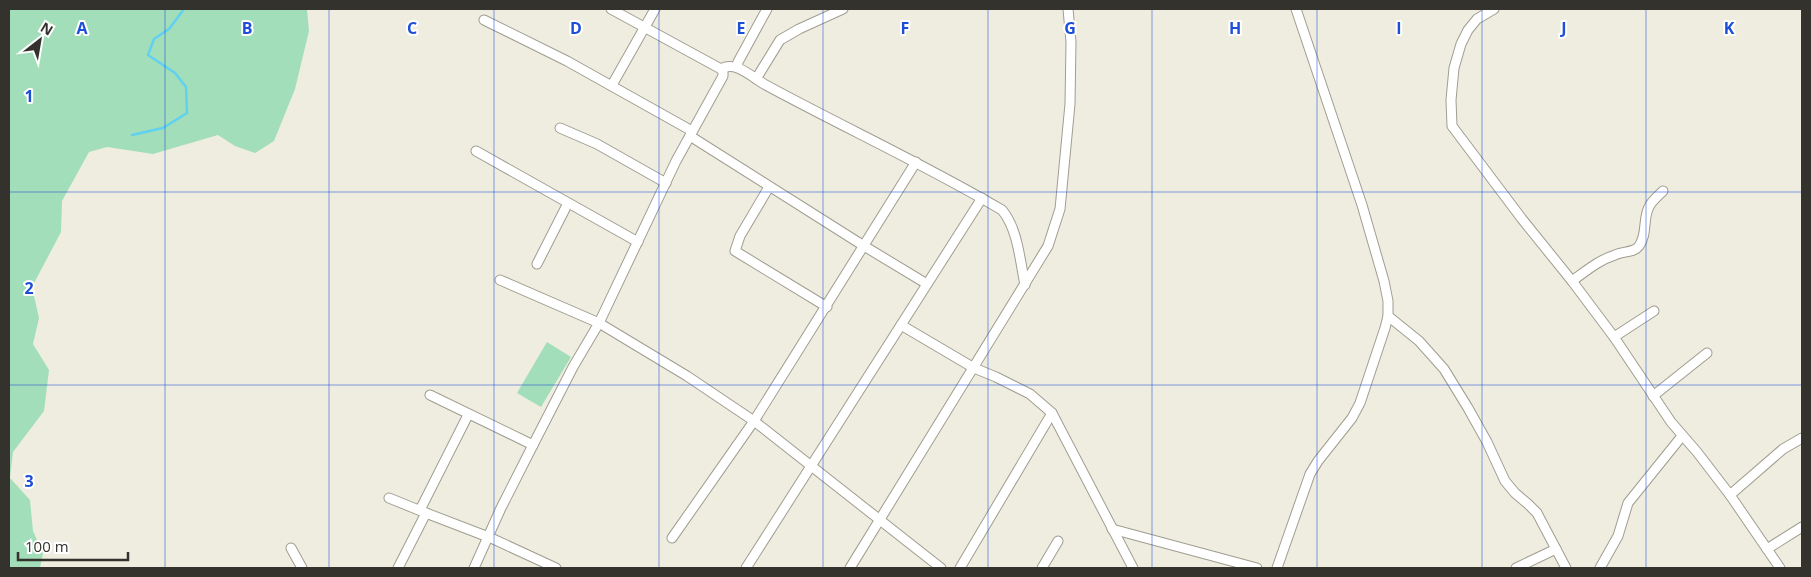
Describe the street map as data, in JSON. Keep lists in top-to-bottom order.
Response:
{
  "scale_bar": "100 m",
  "north": "top right",
  "grid": {
    "columns": [
      "A",
      "B",
      "C",
      "D",
      "E",
      "F",
      "G",
      "H",
      "I",
      "J",
      "K"
    ],
    "rows": ["1", "2", "3"]
  }
}
